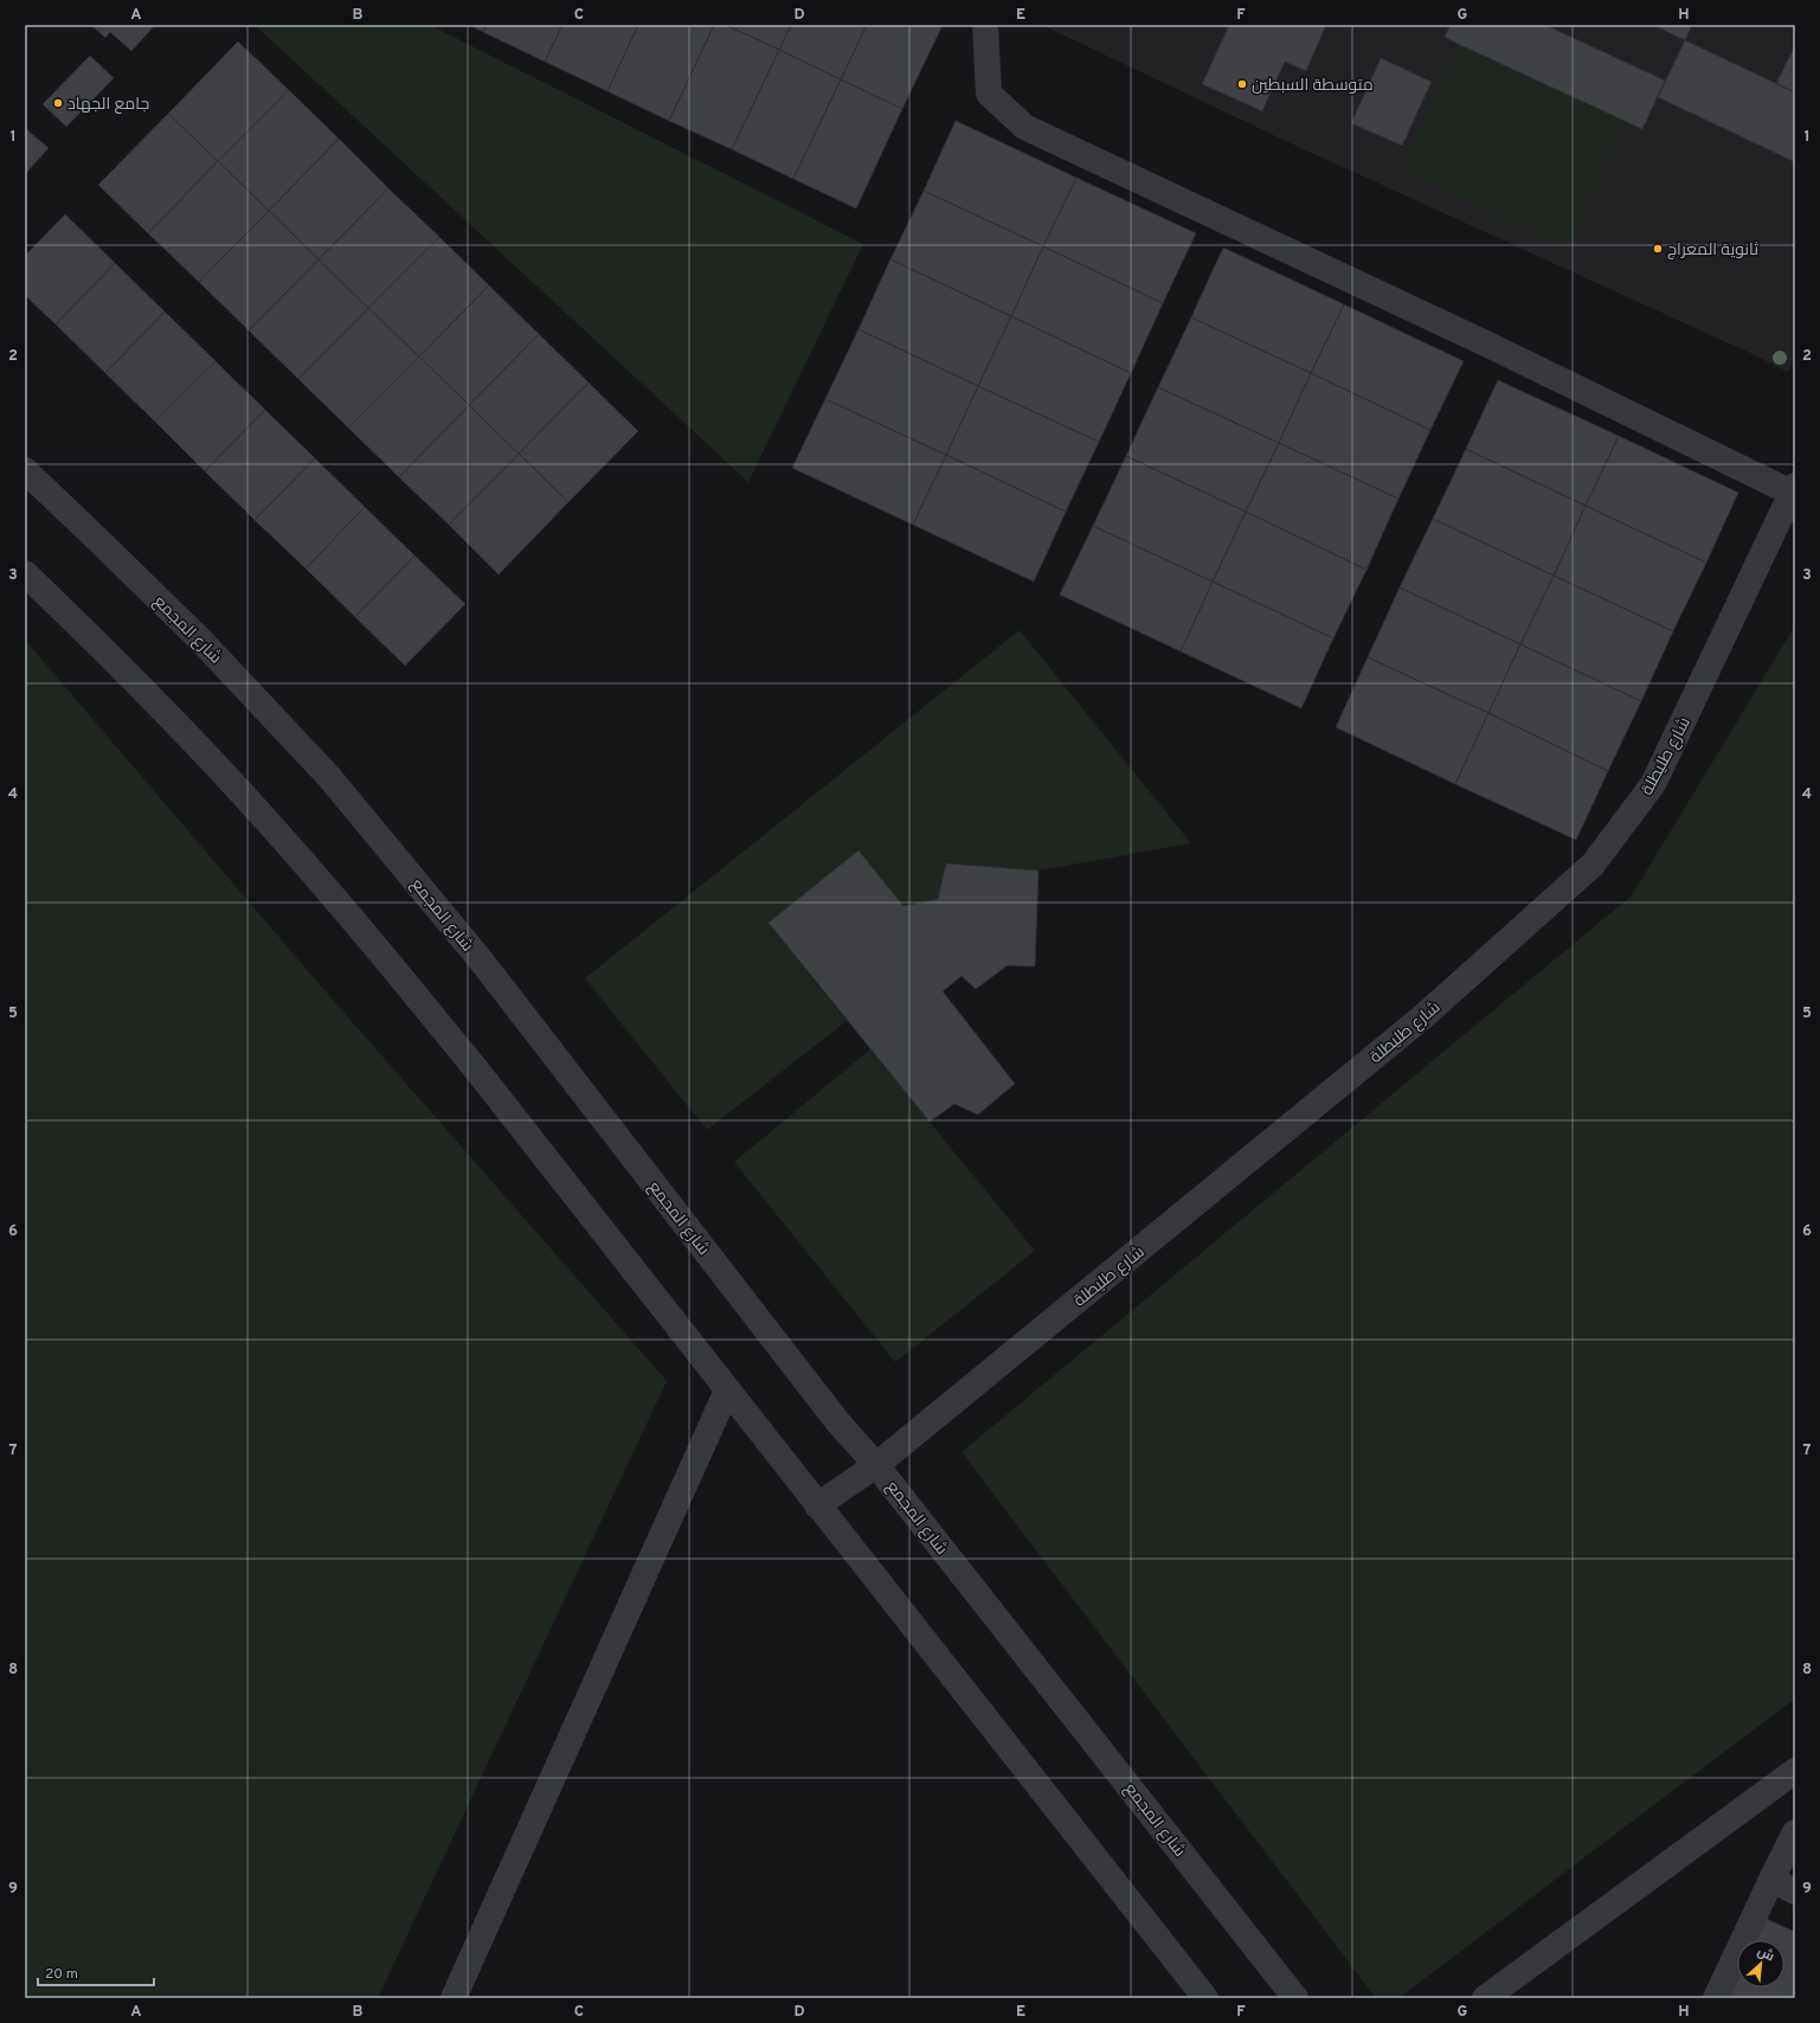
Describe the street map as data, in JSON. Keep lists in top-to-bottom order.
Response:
{
  "streets": {
    "street": ["شارع المجمع", "شارع طليطلة"]
  },
  "crossings": [
    ["شارع المجمع", "شارع طليطلة"]
  ],
  "places": ["متوسطة السبطين", "جامع الجهاد", "ثانوية المعراج"],
  "scale_bar": "20 m",
  "north": "top right",
  "grid": {
    "columns": [
      "A",
      "B",
      "C",
      "D",
      "E",
      "F",
      "G",
      "H"
    ],
    "rows": [
      "1",
      "2",
      "3",
      "4",
      "5",
      "6",
      "7",
      "8",
      "9"
    ]
  }
}
